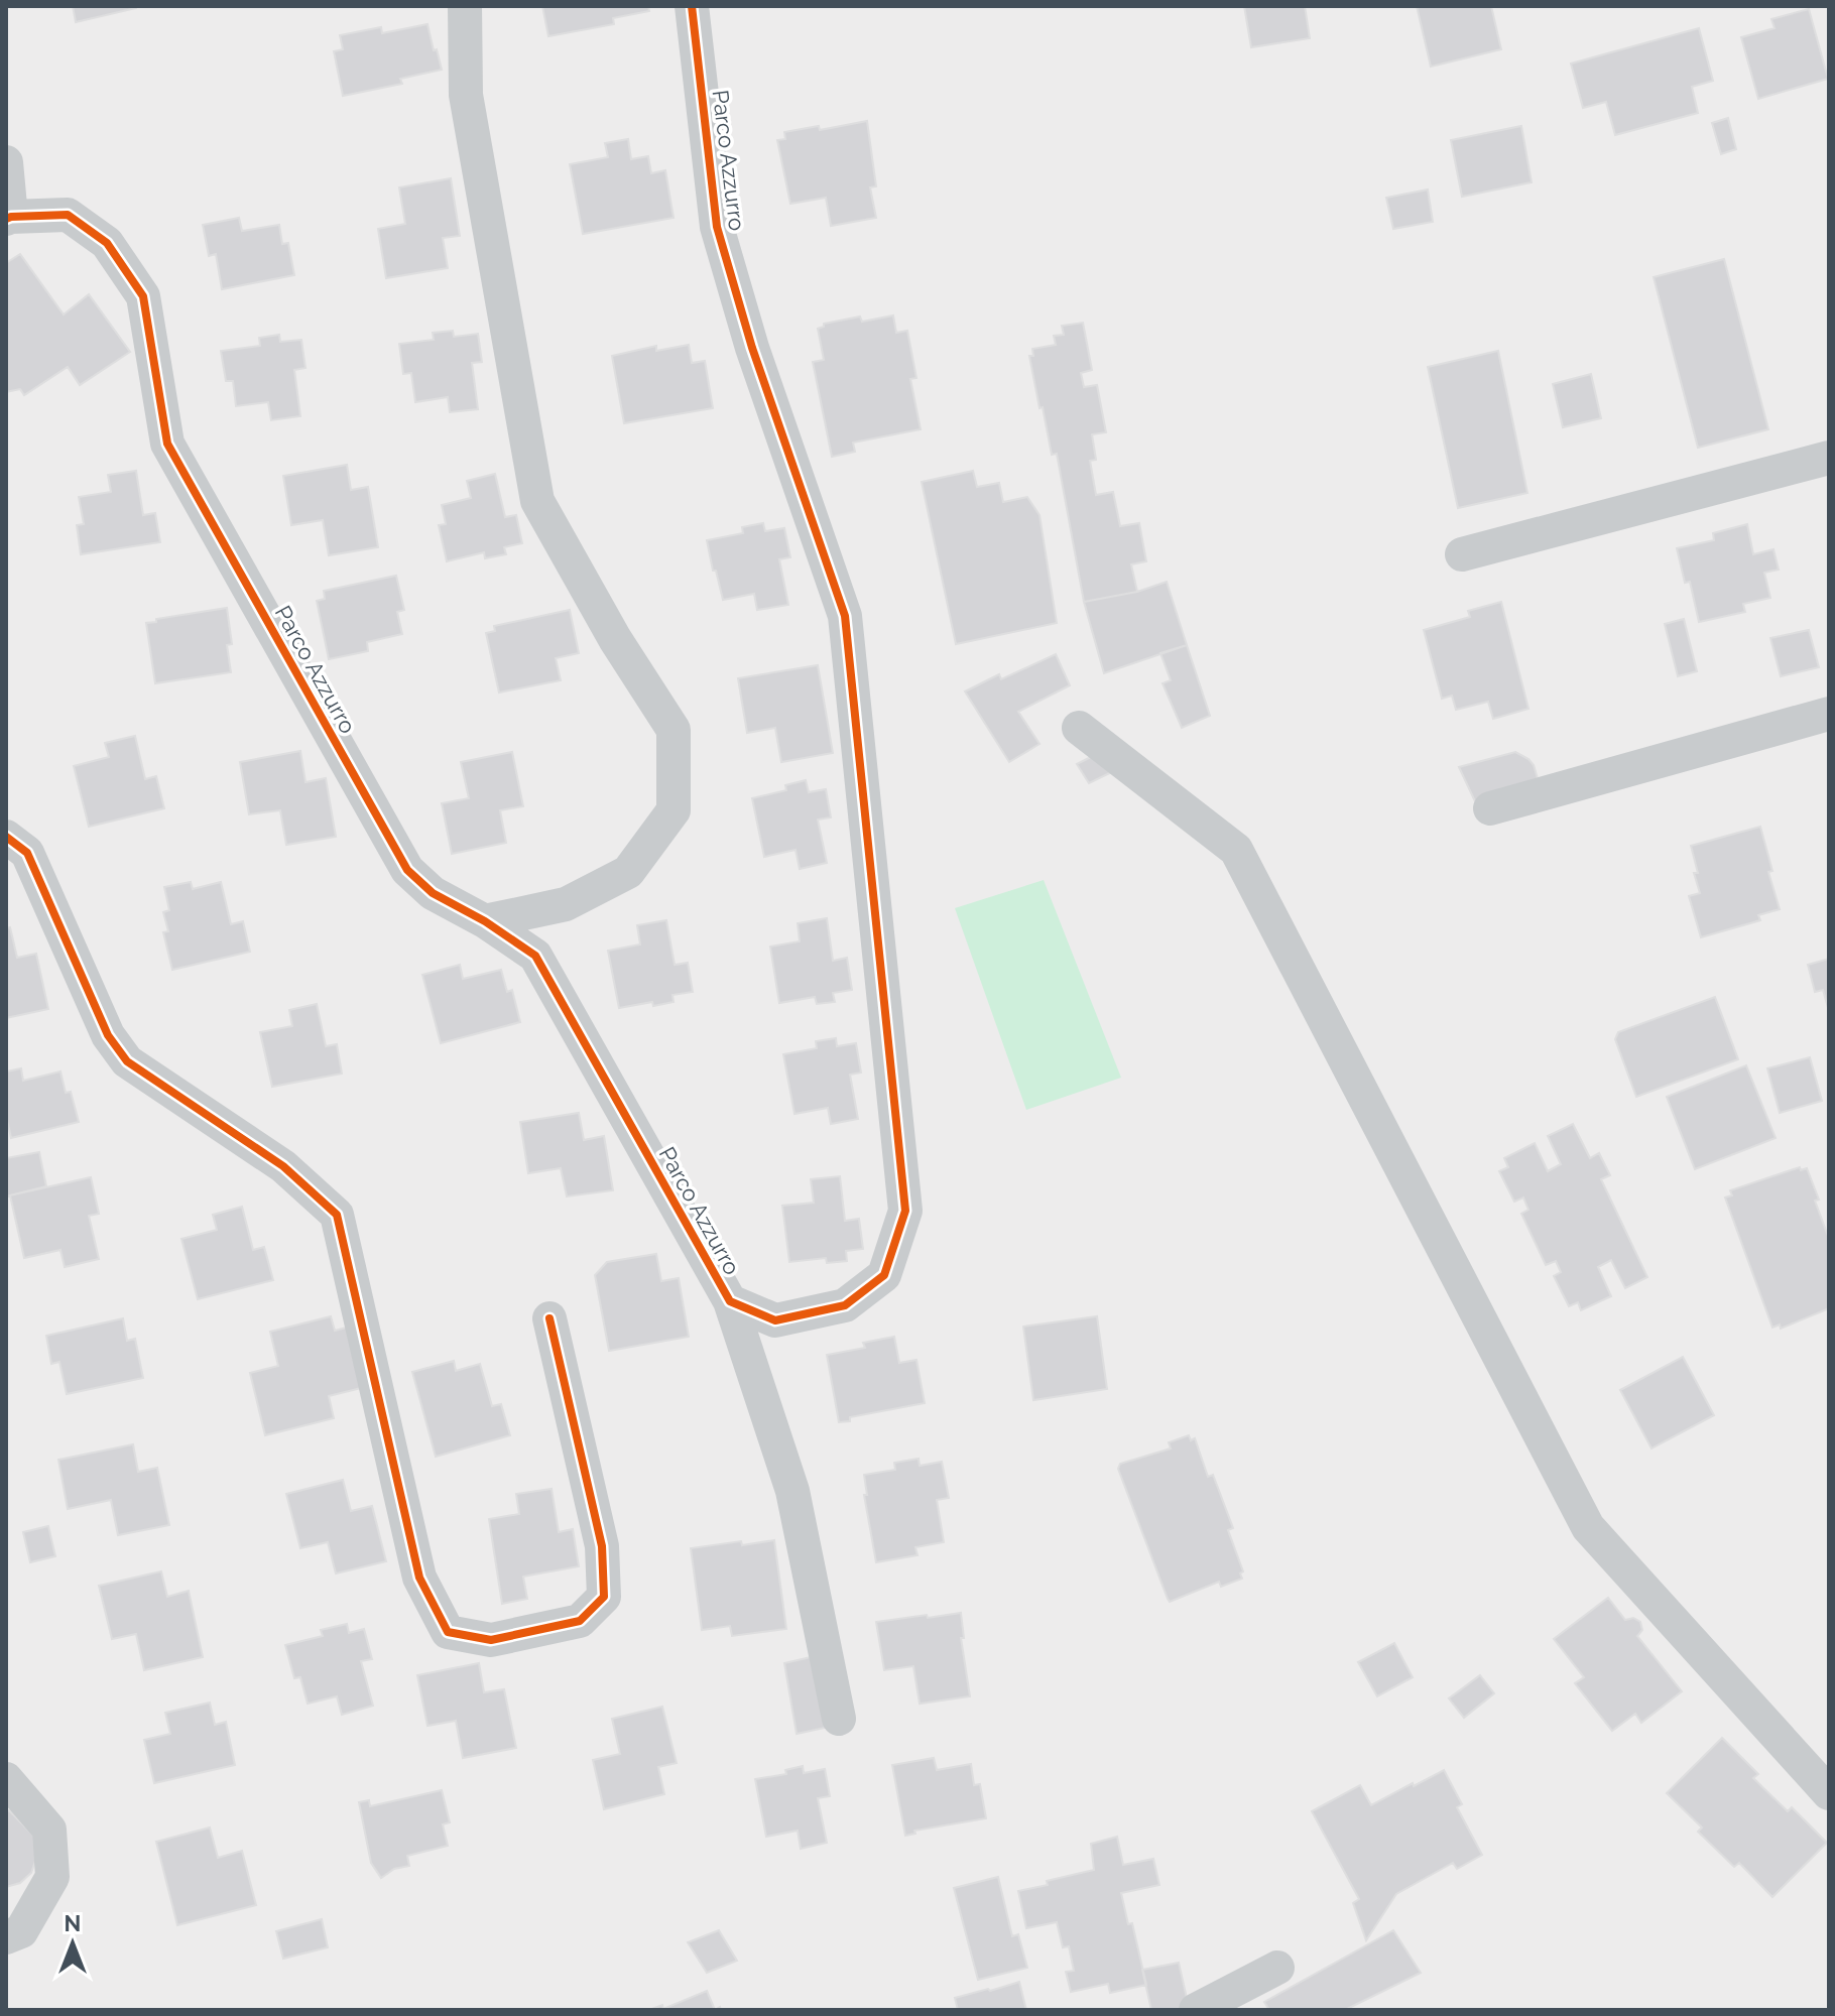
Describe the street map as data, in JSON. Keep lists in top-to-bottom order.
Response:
{
  "streets": {
    "street": ["Parco Azzurro"]
  },
  "north": "top"
}
